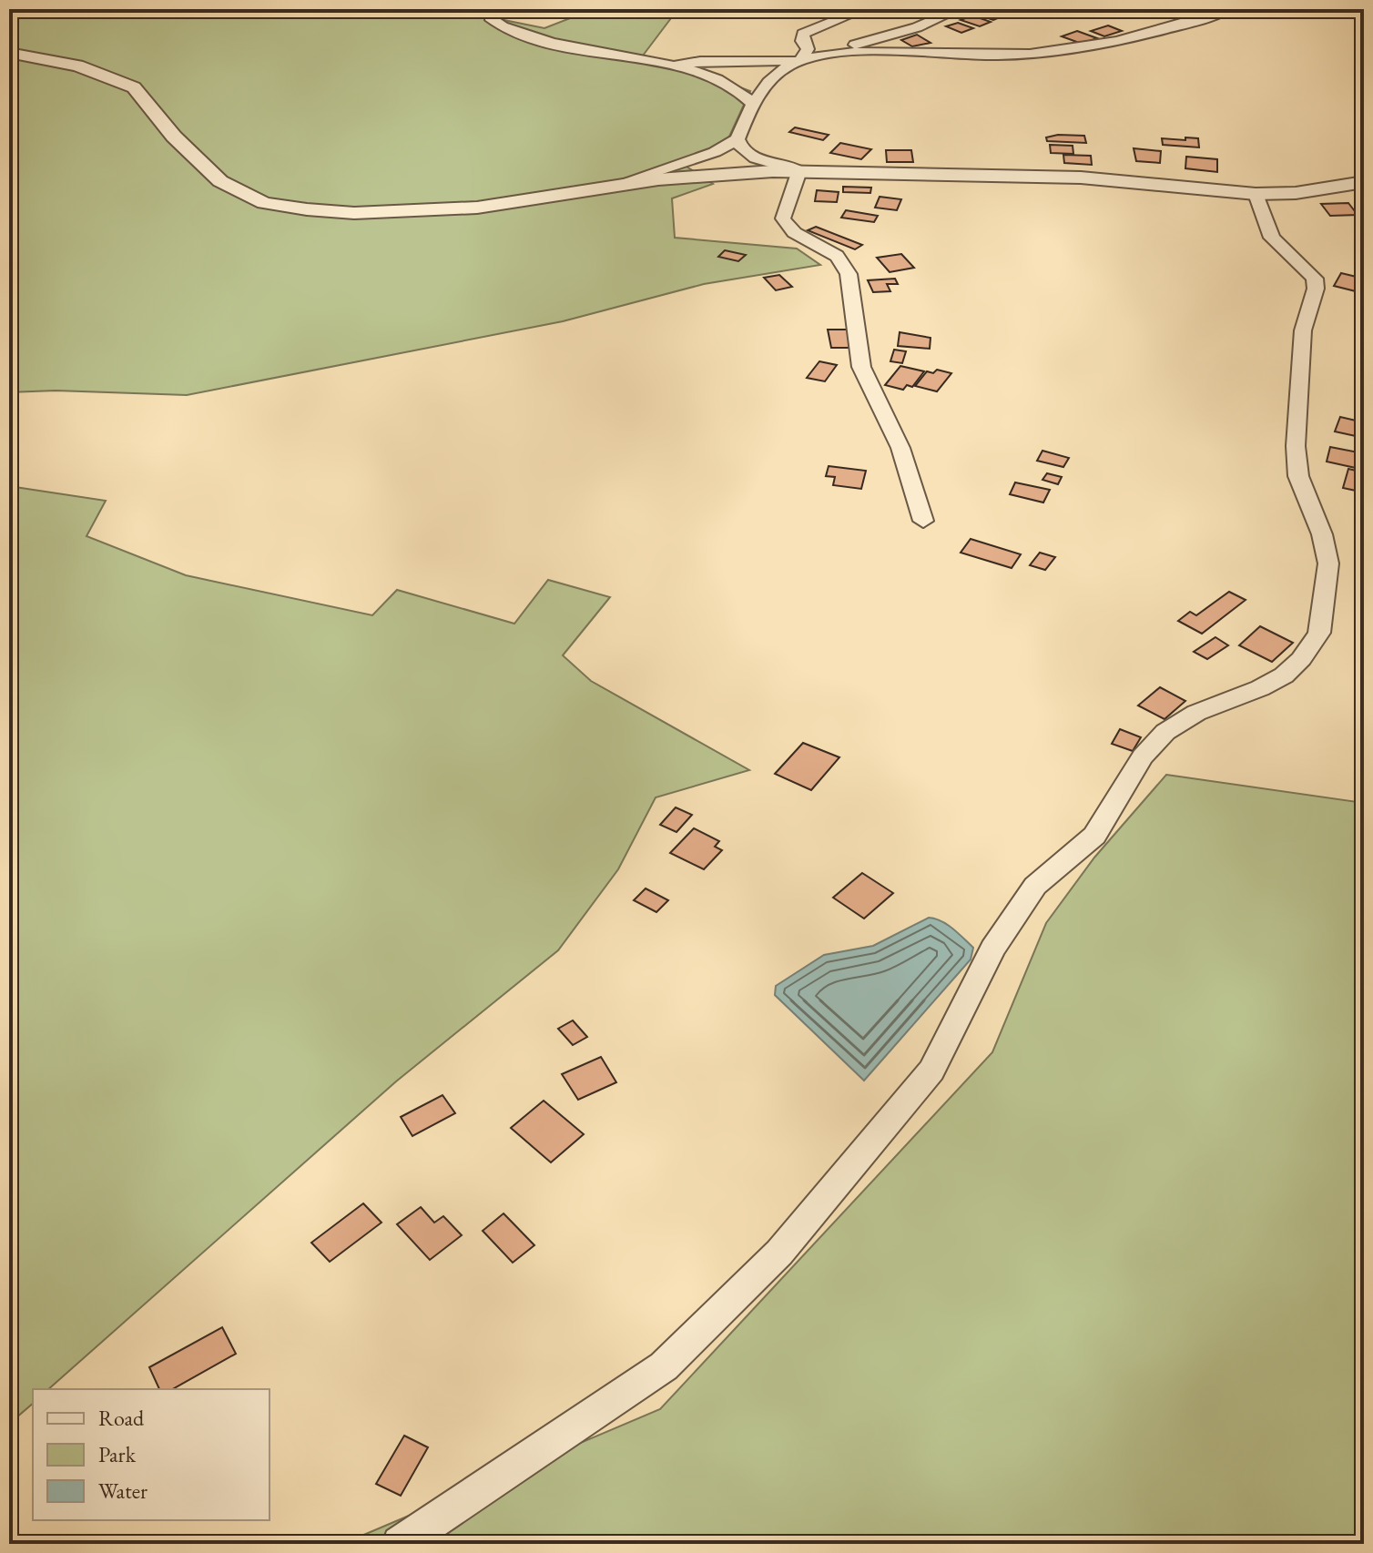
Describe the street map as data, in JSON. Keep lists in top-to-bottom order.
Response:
{
  "legend": ["Road", "Park", "Water"]
}
